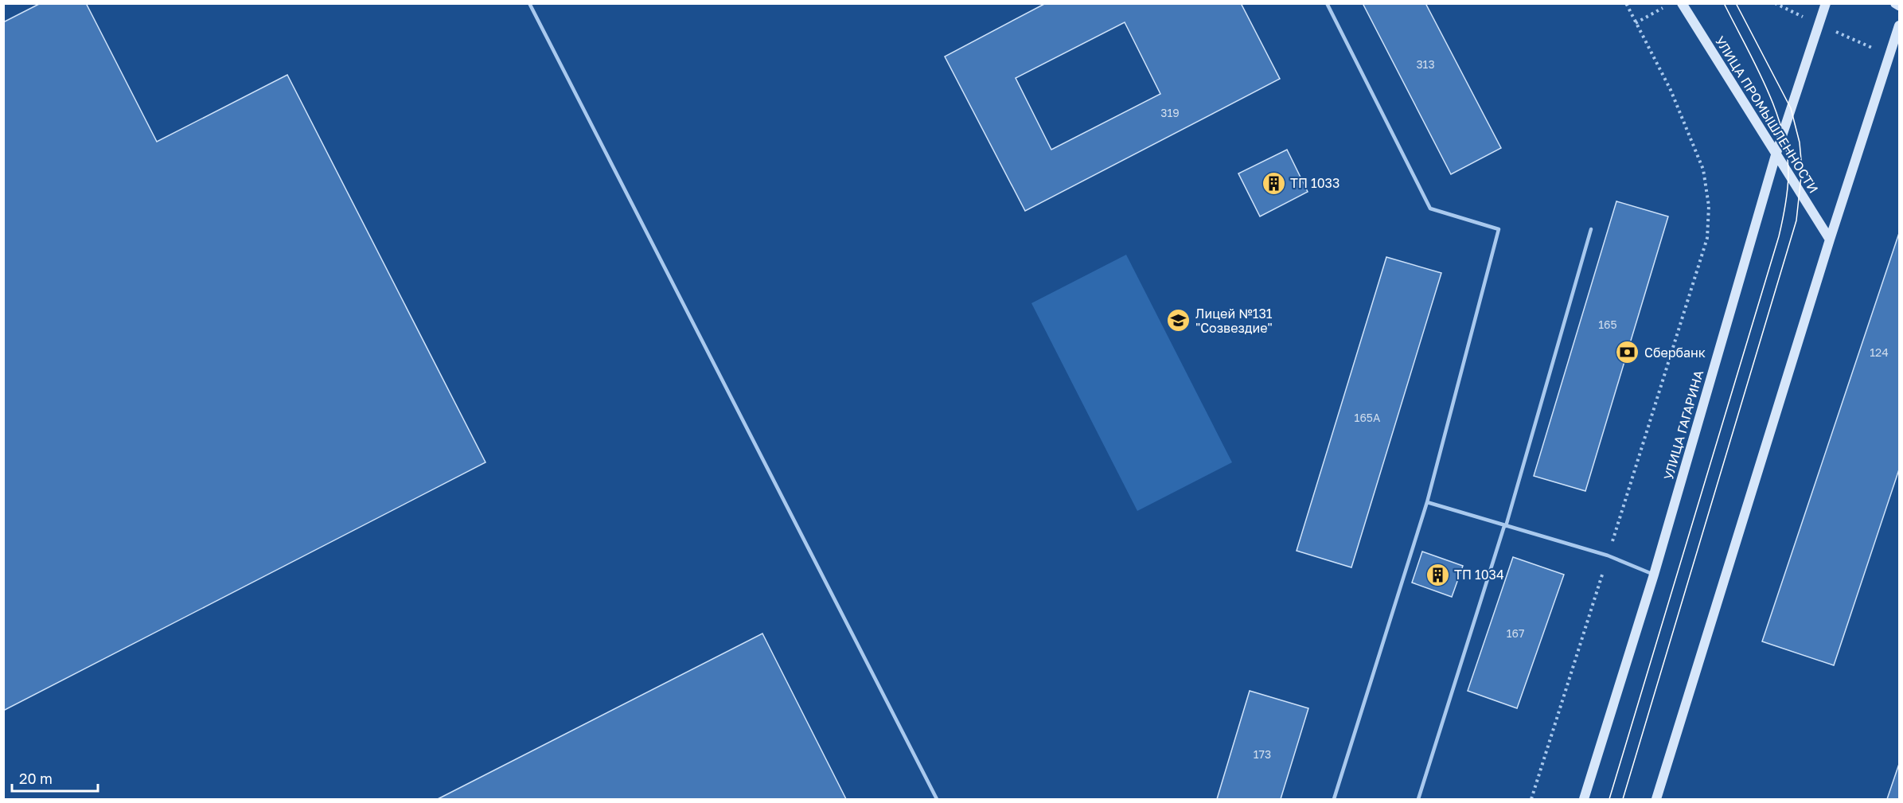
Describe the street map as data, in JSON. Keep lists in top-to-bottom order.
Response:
{
  "streets": {
    "main road": ["УЛИЦА ПРОМЫШЛЕННОСТИ", "УЛИЦА ГАГАРИНА"]
  },
  "crossings": [
    ["УЛИЦА ПРОМЫШЛЕННОСТИ", "УЛИЦА ГАГАРИНА"]
  ],
  "places": {
    "building": ["ТП 1033", "ТП 1034"],
    "school or university": ["Лицей №131 \"Созвездие\""],
    "bank": ["Сбербанк"]
  },
  "house_numbers": [
    "313",
    "319",
    "165",
    "124",
    "165А",
    "167",
    "173"
  ],
  "scale_bar": "20 m"
}
